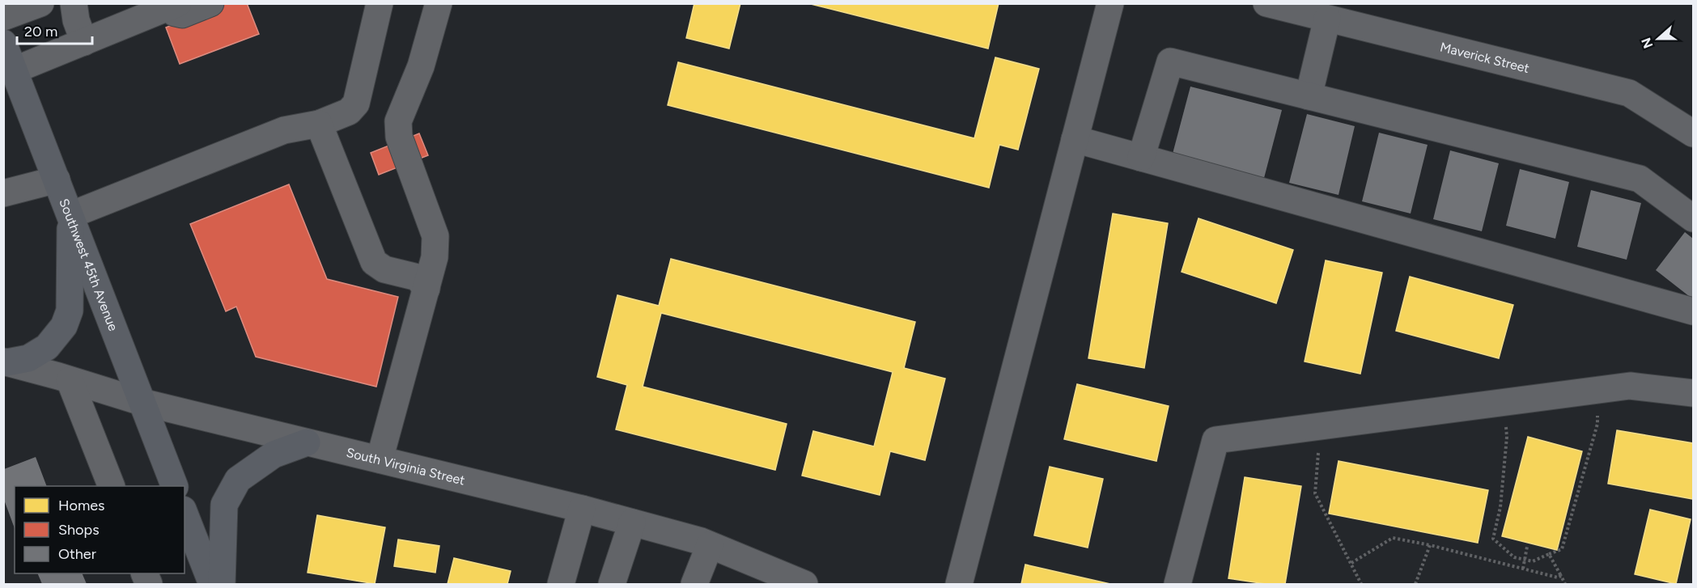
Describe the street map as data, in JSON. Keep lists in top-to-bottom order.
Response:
{
  "streets": {
    "main road": ["Southwest 45th Avenue"],
    "street": ["Maverick Street", "South Virginia Street"]
  },
  "crossings": [
    ["Southwest 45th Avenue", "South Virginia Street"]
  ],
  "legend": ["Homes", "Shops", "Other"],
  "scale_bar": "20 m",
  "north": "left"
}
